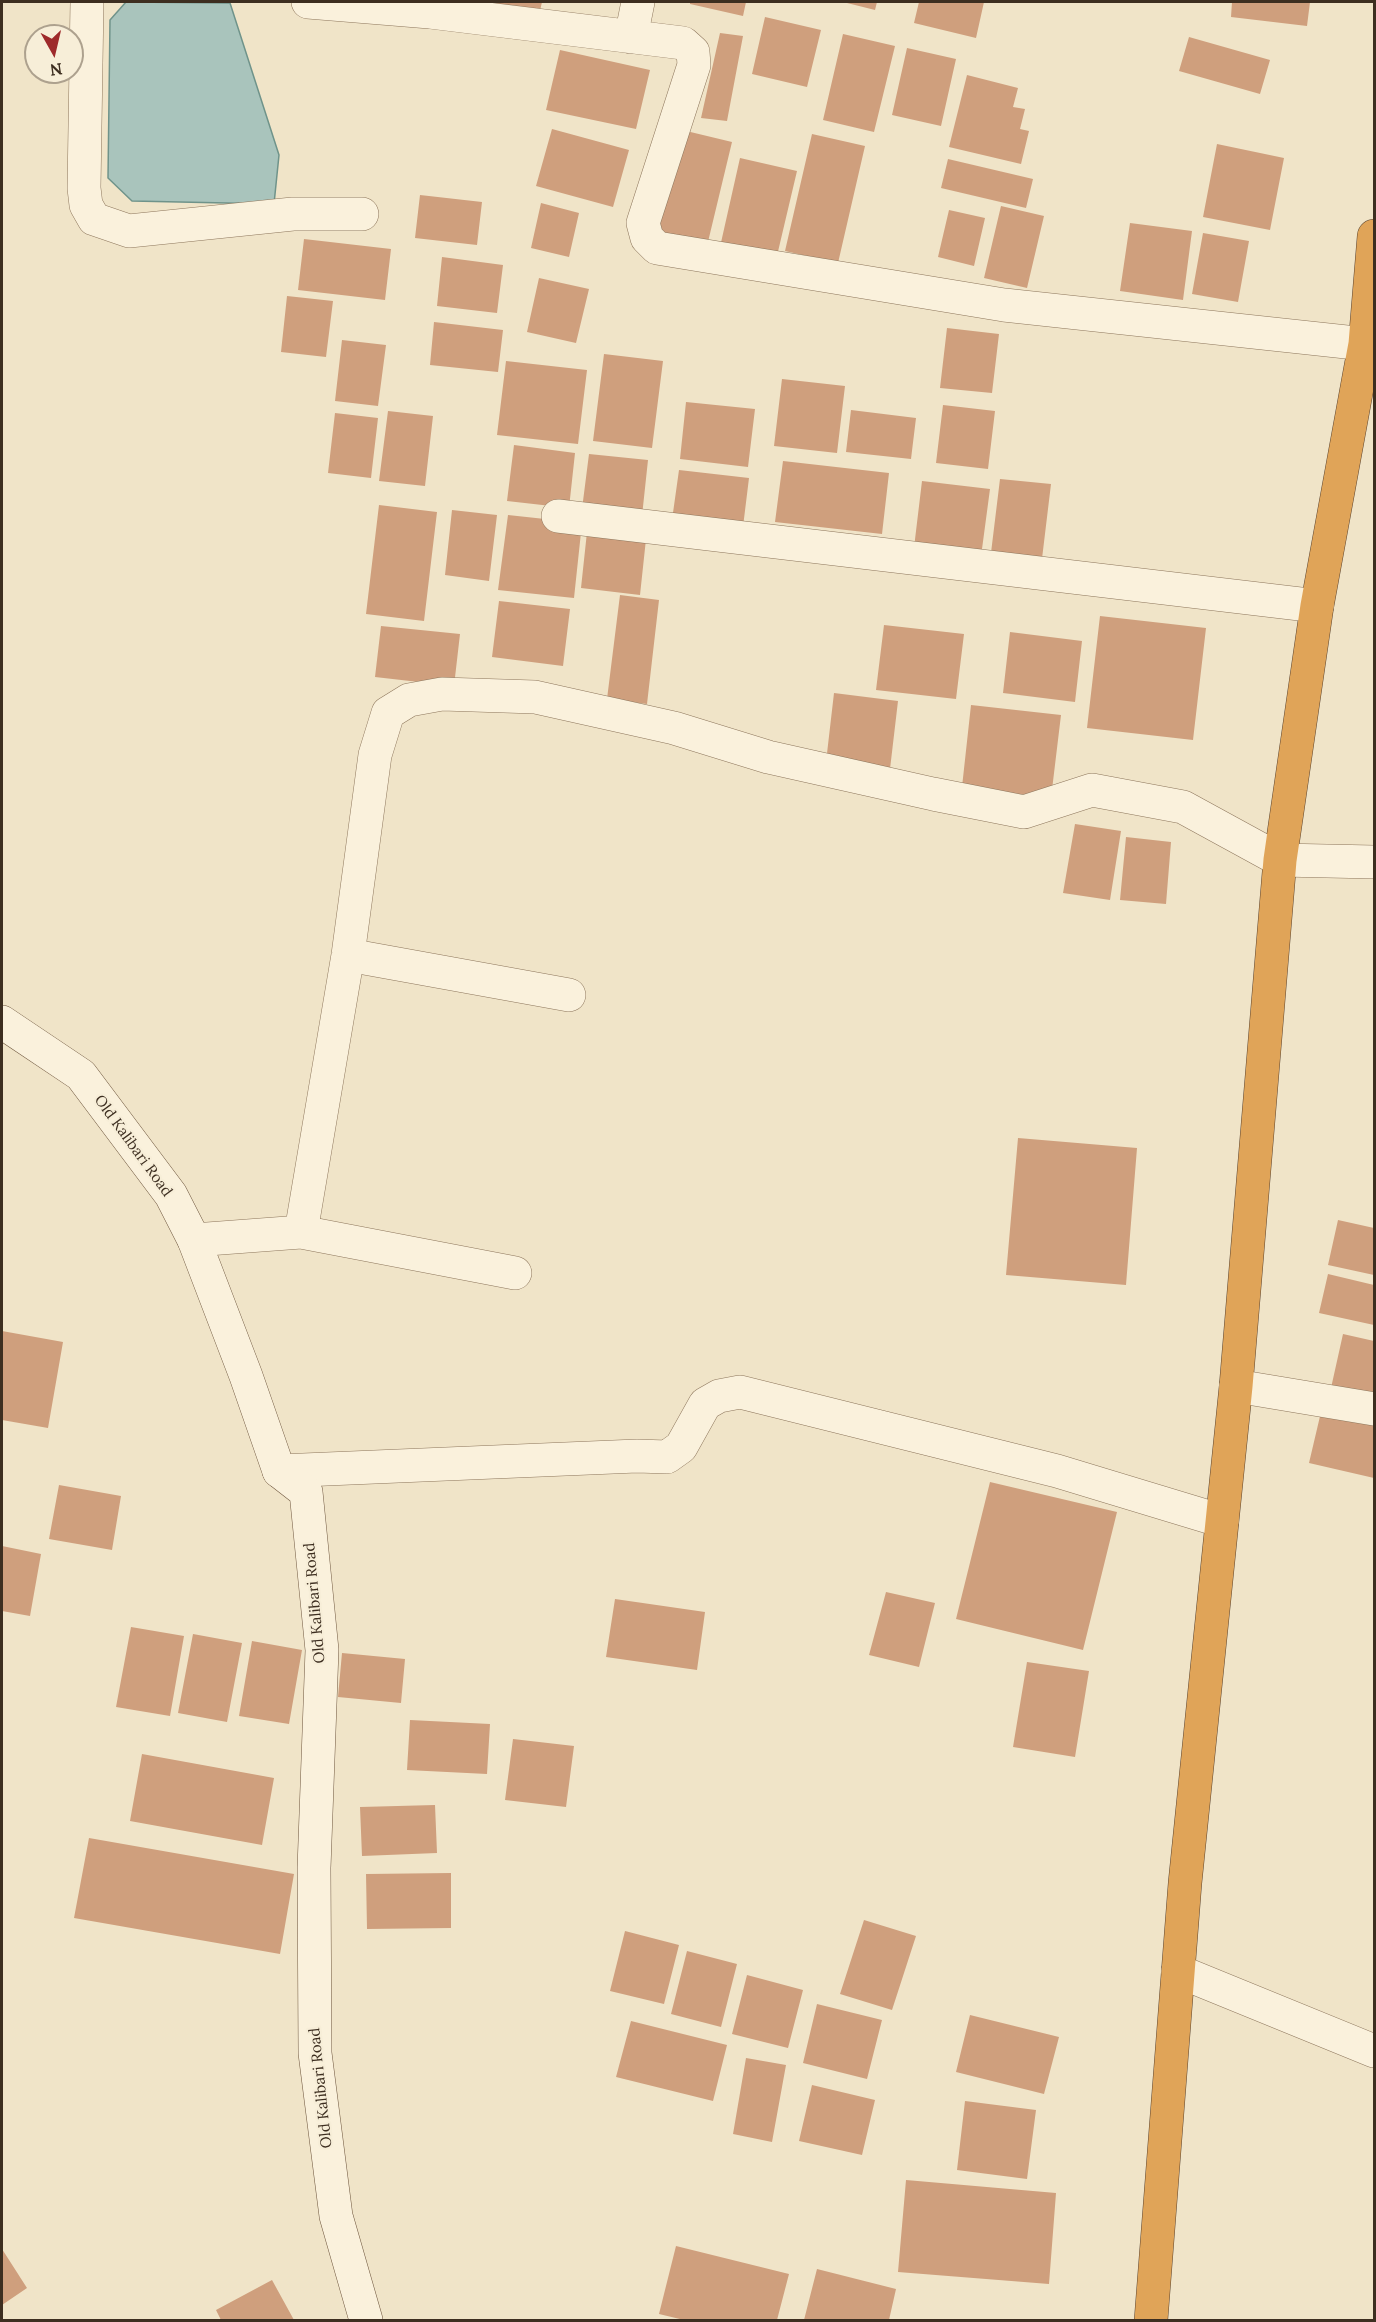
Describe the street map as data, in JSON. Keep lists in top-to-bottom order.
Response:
{
  "streets": {
    "street": ["Old Kalibari Road"]
  },
  "north": "bottom"
}
